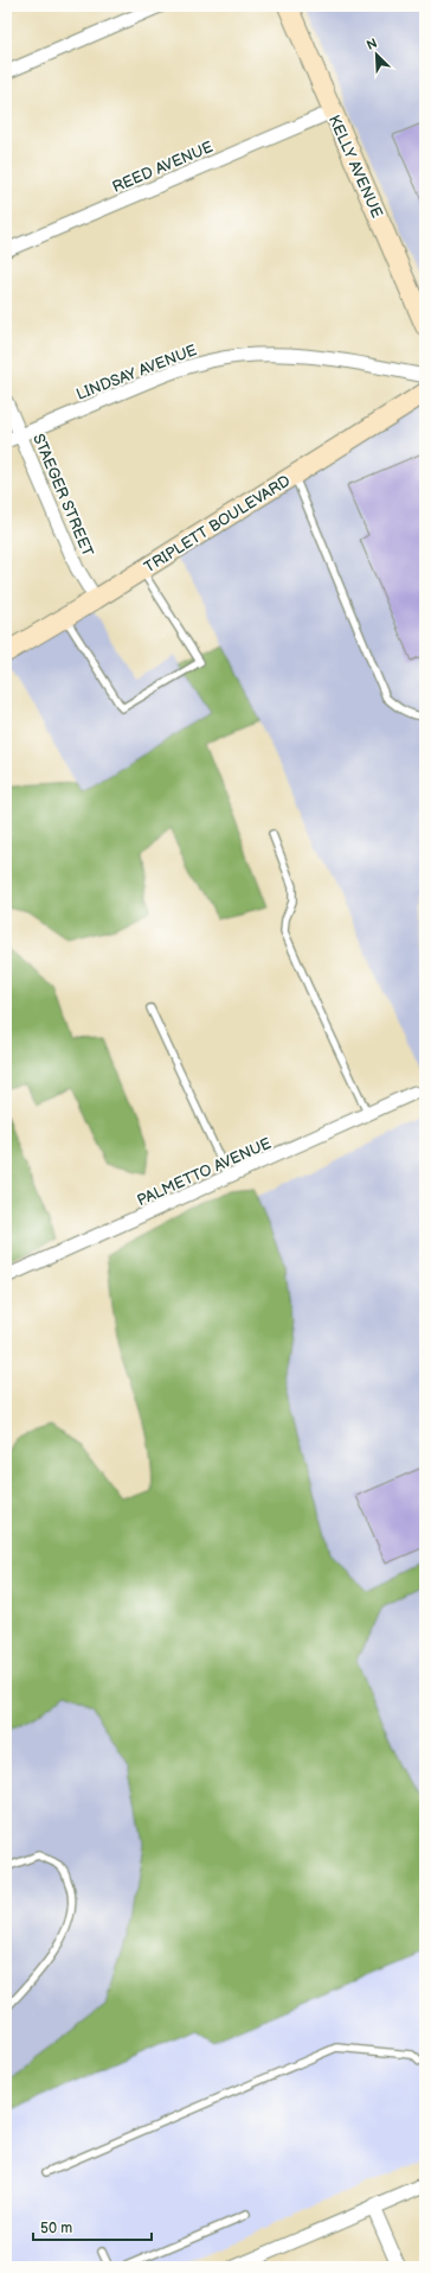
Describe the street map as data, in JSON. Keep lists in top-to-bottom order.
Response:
{
  "streets": {
    "main road": ["KELLY AVENUE", "TRIPLETT BOULEVARD"],
    "street": [
      "REED AVENUE",
      "LINDSAY AVENUE",
      "STAEGER STREET",
      "PALMETTO AVENUE"
    ]
  },
  "crossings": [
    ["REED AVENUE", "KELLY AVENUE"],
    ["LINDSAY AVENUE", "STAEGER STREET"],
    ["STAEGER STREET", "TRIPLETT BOULEVARD"]
  ],
  "scale_bar": "50 m",
  "north": "top left"
}
